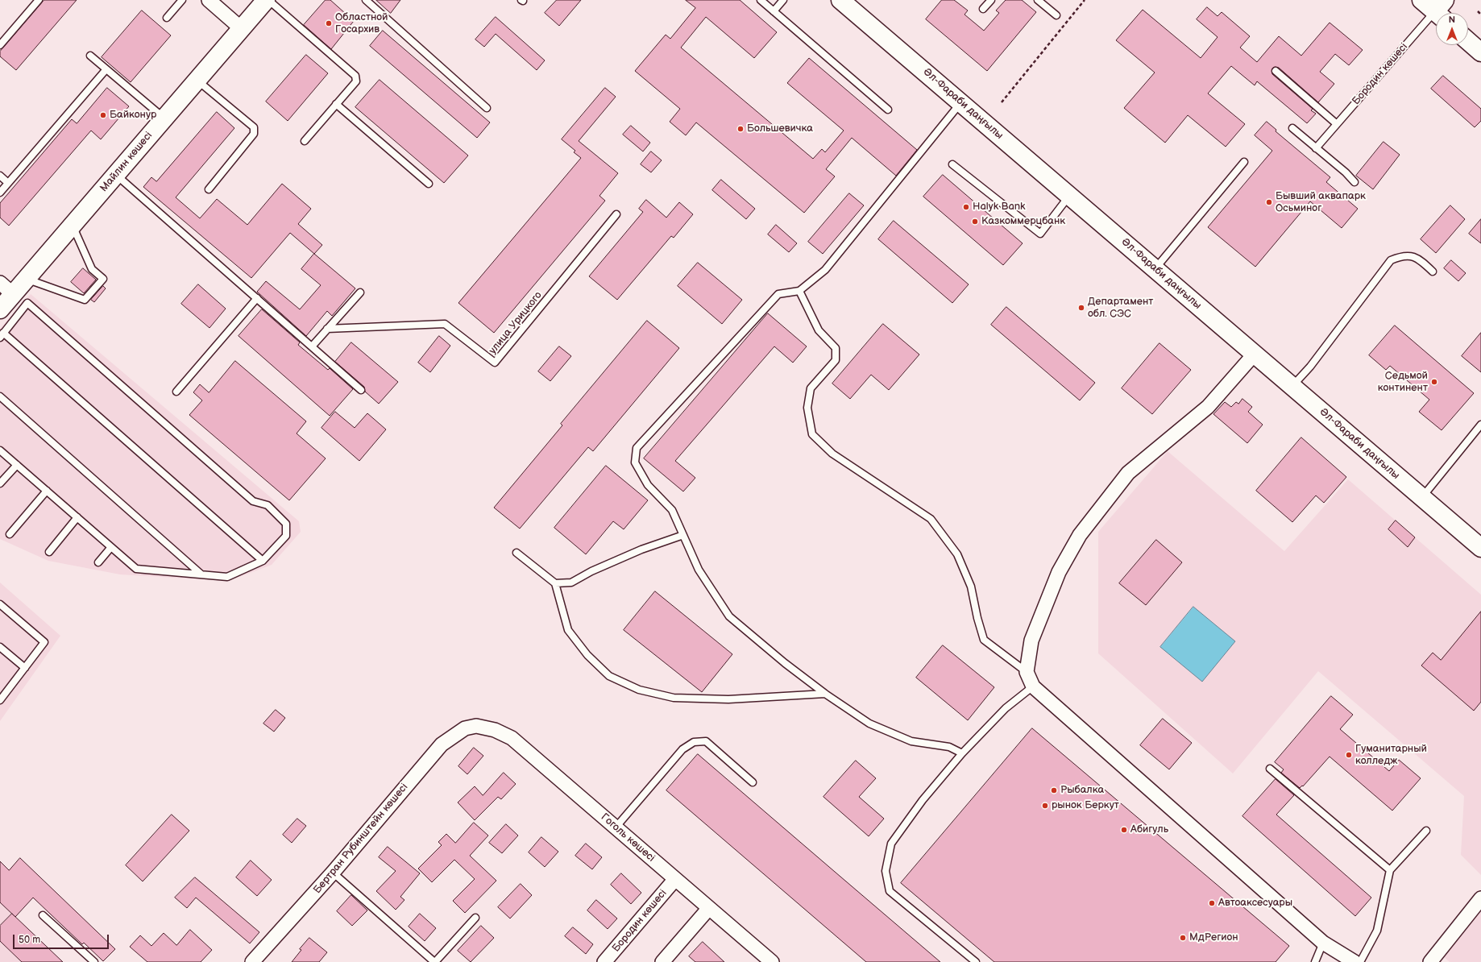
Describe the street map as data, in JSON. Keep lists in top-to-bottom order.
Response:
{
  "streets": {
    "main road": ["Әл-Фараби даңғылы", "Майлин көшесі"],
    "street": ["Бородин көшесі", "Гоголь көшесі", "Бертран Рубинштейн көшесі"],
    "lane": ["улица Урицкого"]
  },
  "crossings": [
    ["Бородин көшесі", "Гоголь көшесі"],
    ["Гоголь көшесі", "Бертран Рубинштейн көшесі"]
  ],
  "places": [
    "Областной Госархив",
    "Байконур",
    "Большевичка",
    "Бывший аквапарк Осьминог",
    "Halyk Bank",
    "Казкоммерцбанк",
    "Департамент обл. СЭС",
    "Седьмой континент",
    "Гуманитарный колледж",
    "Рыбалка",
    "рынок Беркут",
    "Абигуль",
    "Автоаксесуары",
    "МдРегион"
  ],
  "scale_bar": "50 m",
  "north": "top"
}
